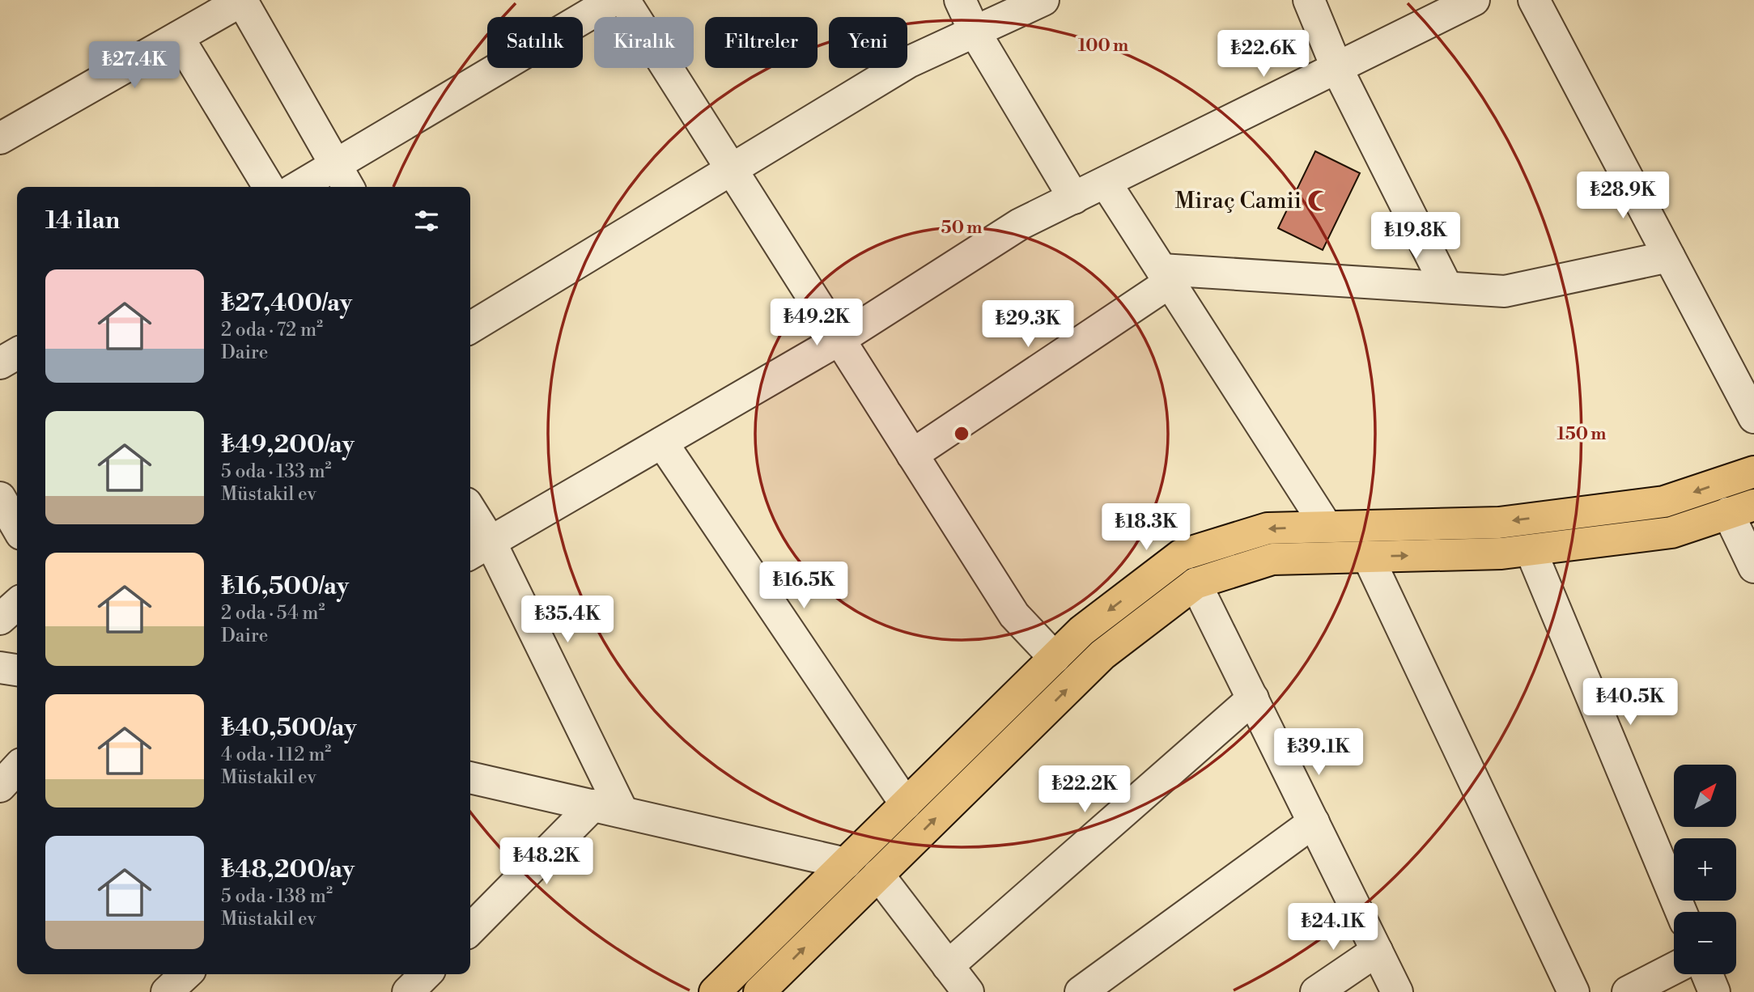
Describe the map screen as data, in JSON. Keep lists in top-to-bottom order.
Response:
{
  "places": {
    "mosque": ["Miraç Camii"]
  },
  "north": "top right",
  "page": {
    "chip": [
      "Satılık",
      "Kiralık",
      "Filtreler",
      "Yeni"
    ],
    "price": [
      "₺22.6K",
      "₺27.4K",
      "₺28.9K",
      "₺19.8K",
      "₺49.2K",
      "₺29.3K",
      "₺18.3K",
      "₺16.5K",
      "₺35.4K",
      "₺40.5K",
      "₺39.1K",
      "₺22.2K",
      "₺48.2K",
      "₺24.1K"
    ],
    "heading": "14 ilan",
    "list": [
      {
        "name": "₺27,400/ay",
        "note": "2 oda · 72 m² · Daire"
      },
      {
        "name": "₺49,200/ay",
        "note": "5 oda · 133 m² · Müstakil ev"
      },
      {
        "name": "₺16,500/ay",
        "note": "2 oda · 54 m² · Daire"
      },
      {
        "name": "₺40,500/ay",
        "note": "4 oda · 112 m² · Müstakil ev"
      },
      {
        "name": "₺48,200/ay",
        "note": "5 oda · 138 m² · Müstakil ev"
      }
    ],
    "map_buttons": ["+", "−"]
  },
  "rings": ["100 m", "50 m", "150 m"]
}
